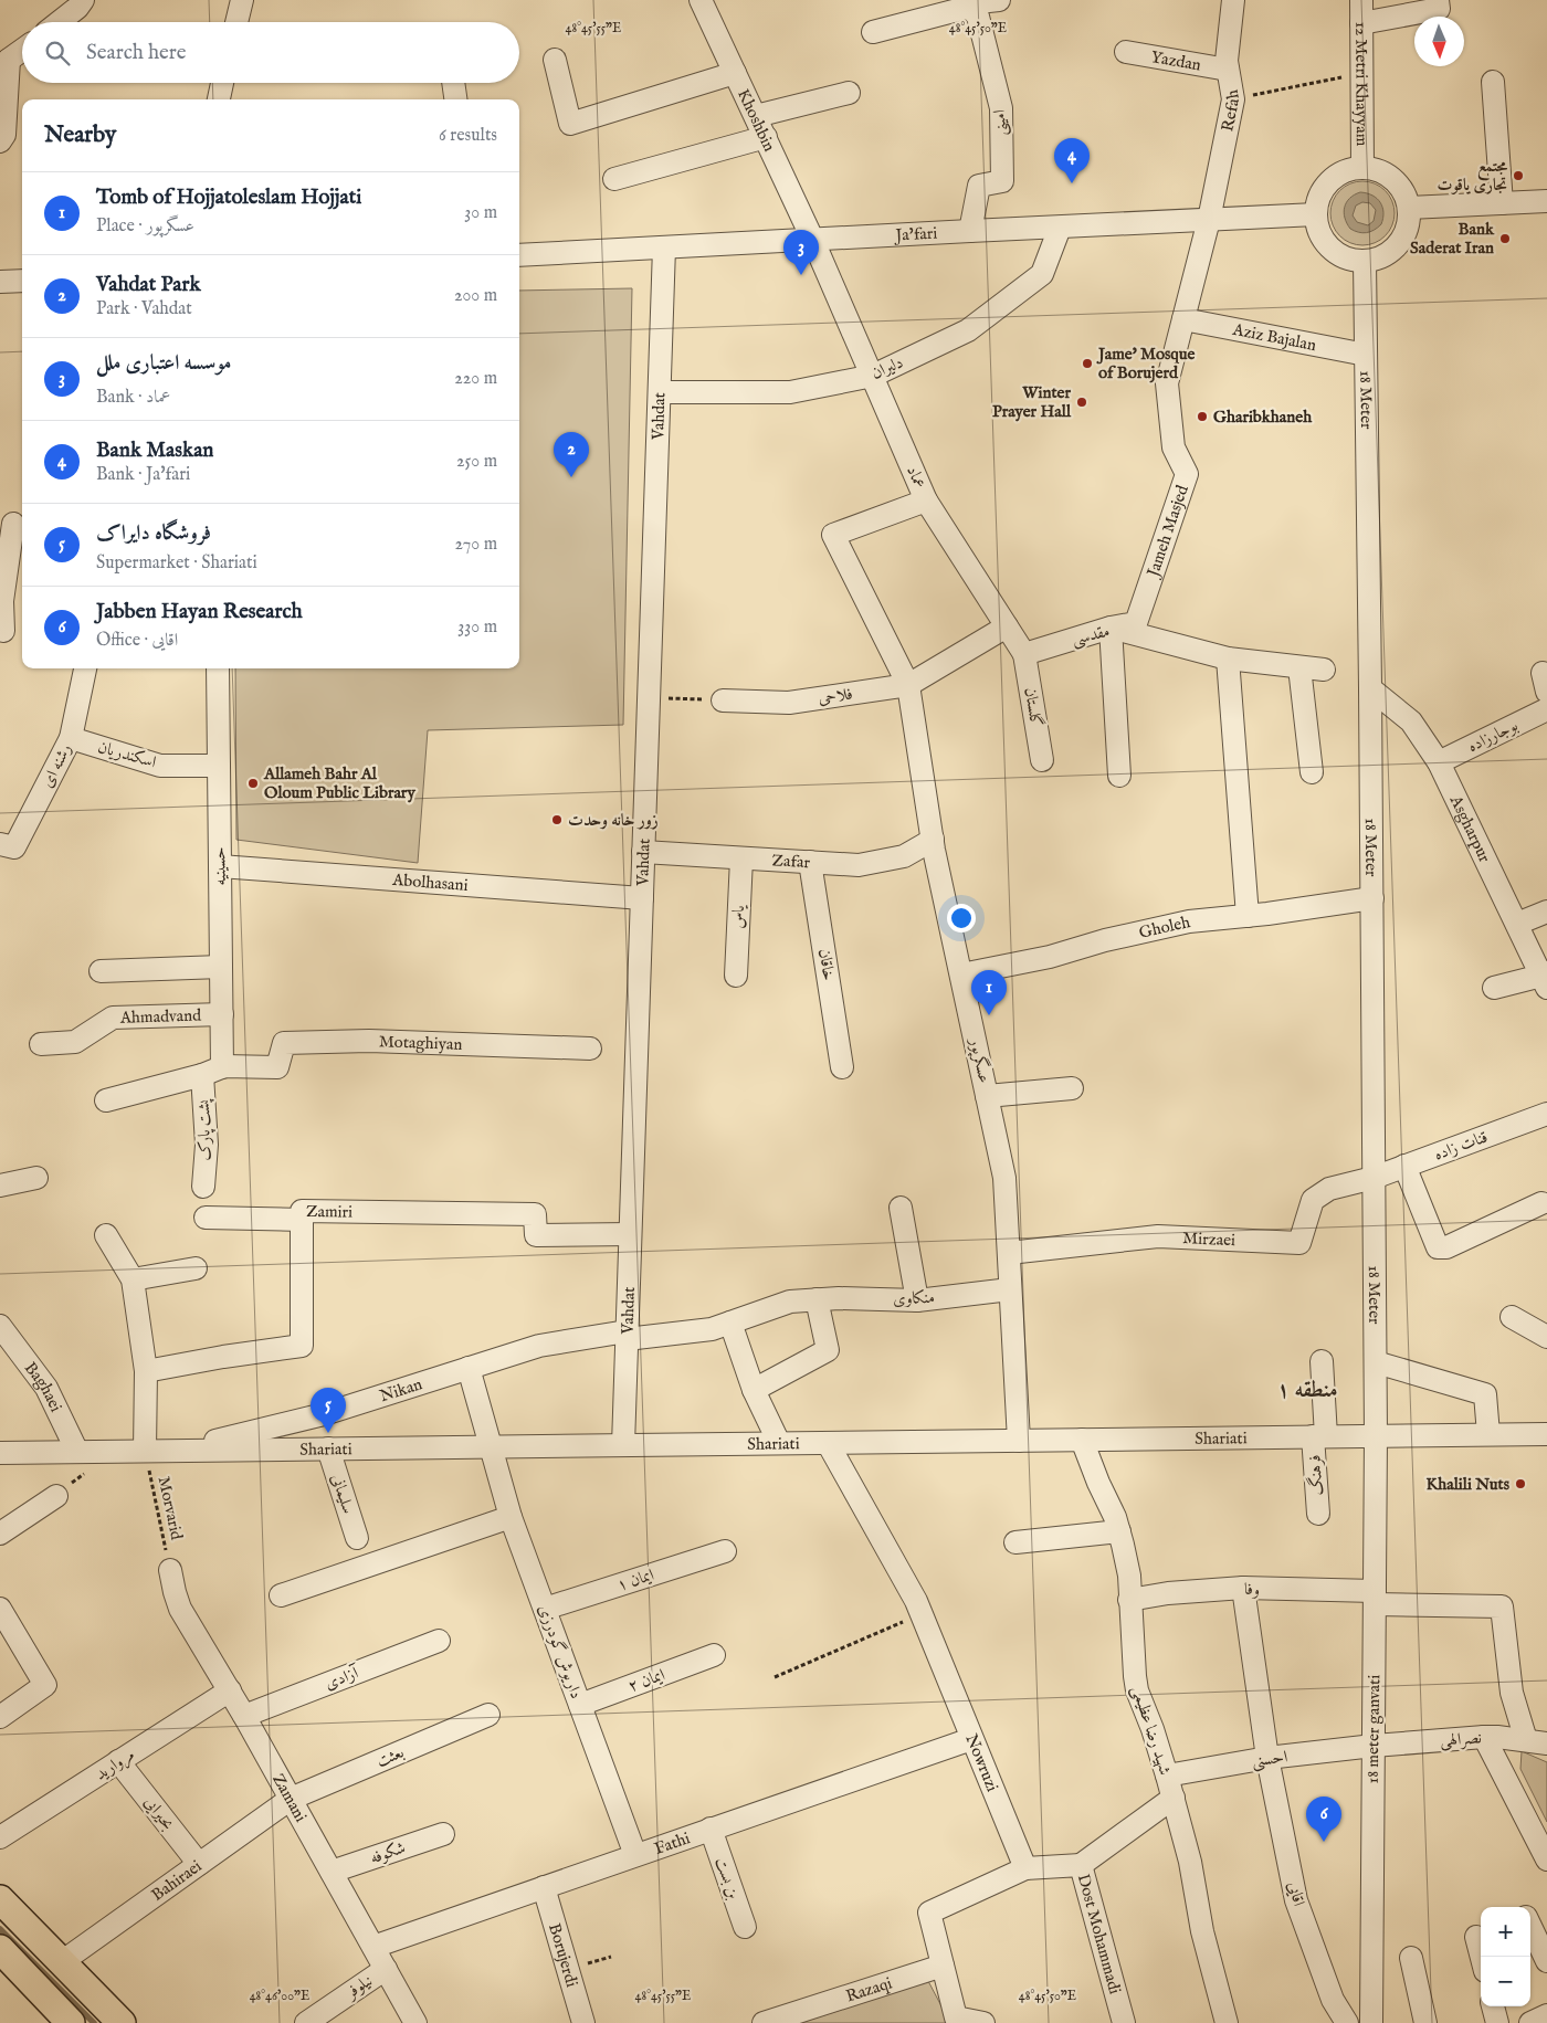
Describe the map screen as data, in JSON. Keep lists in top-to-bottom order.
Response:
{
  "streets": {
    "street": [
      "Yazdan",
      "12 Metri Khayyam",
      "Refah",
      "Khoshbin",
      "امینی",
      "Ja'fari",
      "Aziz Bajalan",
      "دلیران",
      "18 Meter",
      "Vahdat",
      "عماد",
      "Jameh Masjed",
      "مقدسی",
      "فلاحی",
      "گلستان",
      "بوجارزاده",
      "اسکندریان",
      "رشنه ای",
      "Asgharpur",
      "Zafar",
      "حسینیه",
      "Abolhasani",
      "یاس",
      "Gholeh",
      "خاقان",
      "Ahmadvand",
      "Motaghiyan",
      "عسگرپور",
      "پشت پارک",
      "قنات زاده",
      "Zamiri",
      "Mirzaei",
      "منکاوی",
      "Baghaei",
      "Nikan",
      "Shariati",
      "فرهنگ",
      "سلیمانی",
      "ایمان ۱",
      "وفا",
      "داریوش گودرزی",
      "آزادی",
      "ایمان ۲",
      "18 meter ganvati",
      "شهید رضا عظیمی",
      "نصرالهی",
      "بعثت",
      "احسنی",
      "Nowruzi",
      "مروارید",
      "Zamani",
      "بحیرایی",
      "Fathi",
      "شکوفه",
      "بن بست",
      "Bahiraei",
      "اقایی",
      "Dost Mohammadi",
      "Borujerdi",
      "نیلوفر",
      "Razaqi"
    ],
    "path": ["Morvarid"]
  },
  "crossings": [
    ["Yazdan", "Refah"],
    ["12 Metri Khayyam", "Ja'fari"],
    ["12 Metri Khayyam", "18 Meter"],
    ["Refah", "Ja'fari"],
    ["Refah", "Jameh Masjed"],
    ["Khoshbin", "Ja'fari"],
    ["Khoshbin", "عماد"],
    ["امینی", "Ja'fari"],
    ["Ja'fari", "دلیران"],
    ["Ja'fari", "18 Meter"],
    ["Ja'fari", "Vahdat"],
    ["Ja'fari", "عماد"],
    ["Ja'fari", "Jameh Masjed"],
    ["Aziz Bajalan", "18 Meter"],
    ["Aziz Bajalan", "Jameh Masjed"],
    ["دلیران", "Vahdat"],
    ["دلیران", "عماد"],
    ["18 Meter", "Asgharpur"],
    ["18 Meter", "Gholeh"],
    ["18 Meter", "قنات زاده"],
    ["18 Meter", "Mirzaei"],
    ["18 Meter", "Shariati"],
    ["18 Meter", "18 meter ganvati"],
    ["Vahdat", "Zafar"],
    ["Vahdat", "Abolhasani"],
    ["Vahdat", "Zamiri"],
    ["Vahdat", "منکاوی"],
    ["Vahdat", "Nikan"],
    ["Vahdat", "Shariati"],
    ["عماد", "فلاحی"],
    ["عماد", "عسگرپور"],
    ["Jameh Masjed", "مقدسی"],
    ["مقدسی", "گلستان"],
    ["فلاحی", "عسگرپور"],
    ["بوجارزاده", "Asgharpur"],
    ["اسکندریان", "رشنه ای"],
    ["اسکندریان", "حسینیه"],
    ["Zafar", "یاس"],
    ["Zafar", "خاقان"],
    ["Zafar", "عسگرپور"],
    ["حسینیه", "Abolhasani"],
    ["حسینیه", "Ahmadvand"],
    ["حسینیه", "Motaghiyan"],
    ["حسینیه", "پشت پارک"],
    ["Gholeh", "عسگرپور"],
    ["Motaghiyan", "پشت پارک"],
    ["عسگرپور", "Mirzaei"],
    ["عسگرپور", "منکاوی"],
    ["عسگرپور", "Shariati"],
    ["قنات زاده", "Mirzaei"],
    ["منکاوی", "Nikan"],
    ["Baghaei", "Shariati"],
    ["Nikan", "Shariati"],
    ["Nikan", "داریوش گودرزی"],
    ["Shariati", "فرهنگ"],
    ["Shariati", "سلیمانی"],
    ["Shariati", "Morvarid"],
    ["Shariati", "داریوش گودرزی"],
    ["Shariati", "18 meter ganvati"],
    ["Shariati", "شهید رضا عظیمی"],
    ["Shariati", "Nowruzi"],
    ["Morvarid", "Zamani"],
    ["ایمان ۱", "داریوش گودرزی"],
    ["وفا", "18 meter ganvati"],
    ["وفا", "شهید رضا عظیمی"],
    ["وفا", "نصرالهی"],
    ["وفا", "اقایی"],
    ["داریوش گودرزی", "ایمان ۲"],
    ["داریوش گودرزی", "Fathi"],
    ["آزادی", "Zamani"],
    ["18 meter ganvati", "نصرالهی"],
    ["18 meter ganvati", "احسنی"],
    ["شهید رضا عظیمی", "احسنی"],
    ["نصرالهی", "احسنی"],
    ["بعثت", "Zamani"],
    ["بعثت", "Bahiraei"],
    ["احسنی", "اقایی"],
    ["Nowruzi", "Fathi"],
    ["Nowruzi", "Dost Mohammadi"],
    ["مروارید", "Zamani"],
    ["مروارید", "بحیرایی"],
    ["Zamani", "Fathi"],
    ["Zamani", "شکوفه"],
    ["Zamani", "Bahiraei"],
    ["Zamani", "نیلوفر"],
    ["بحیرایی", "Bahiraei"],
    ["Fathi", "بن بست"],
    ["Fathi", "Borujerdi"]
  ],
  "districts": ["منطقه ۱"],
  "places": [
    "مجتمع تجاری یاقوت",
    "Bank Saderat Iran",
    "Jame' Mosque of Borujerd",
    "Winter Prayer Hall",
    "Gharibkhaneh",
    "Allameh Bahr Al Oloum Public Library",
    "زور خانه وحدت",
    "Khalili Nuts"
  ],
  "north": "bottom",
  "page": {
    "search": "Search here",
    "heading": ["Nearby", "6 results"],
    "pins": [
      "4",
      "3",
      "2",
      "1",
      "5",
      "6"
    ],
    "list": [
      {
        "mark": "1",
        "name": "Tomb of Hojjatoleslam Hojjati",
        "note": "Place · عسگرپور",
        "value": "30 m"
      },
      {
        "mark": "2",
        "name": "Vahdat Park",
        "note": "Park · Vahdat",
        "value": "200 m"
      },
      {
        "mark": "3",
        "name": "موسسه اعتباری ملل",
        "note": "Bank · عماد",
        "value": "220 m"
      },
      {
        "mark": "4",
        "name": "Bank Maskan",
        "note": "Bank · Ja'fari",
        "value": "250 m"
      },
      {
        "mark": "5",
        "name": "فروشگاه دایراک",
        "note": "Supermarket · Shariati",
        "value": "270 m"
      },
      {
        "mark": "6",
        "name": "Jabben Hayan Research",
        "note": "Office · اقایی",
        "value": "330 m"
      }
    ],
    "map_buttons": ["+", "−"]
  },
  "coordinates": ["48°45'55\"E", "48°45'50\"E", "48°46'00\"E"]
}
